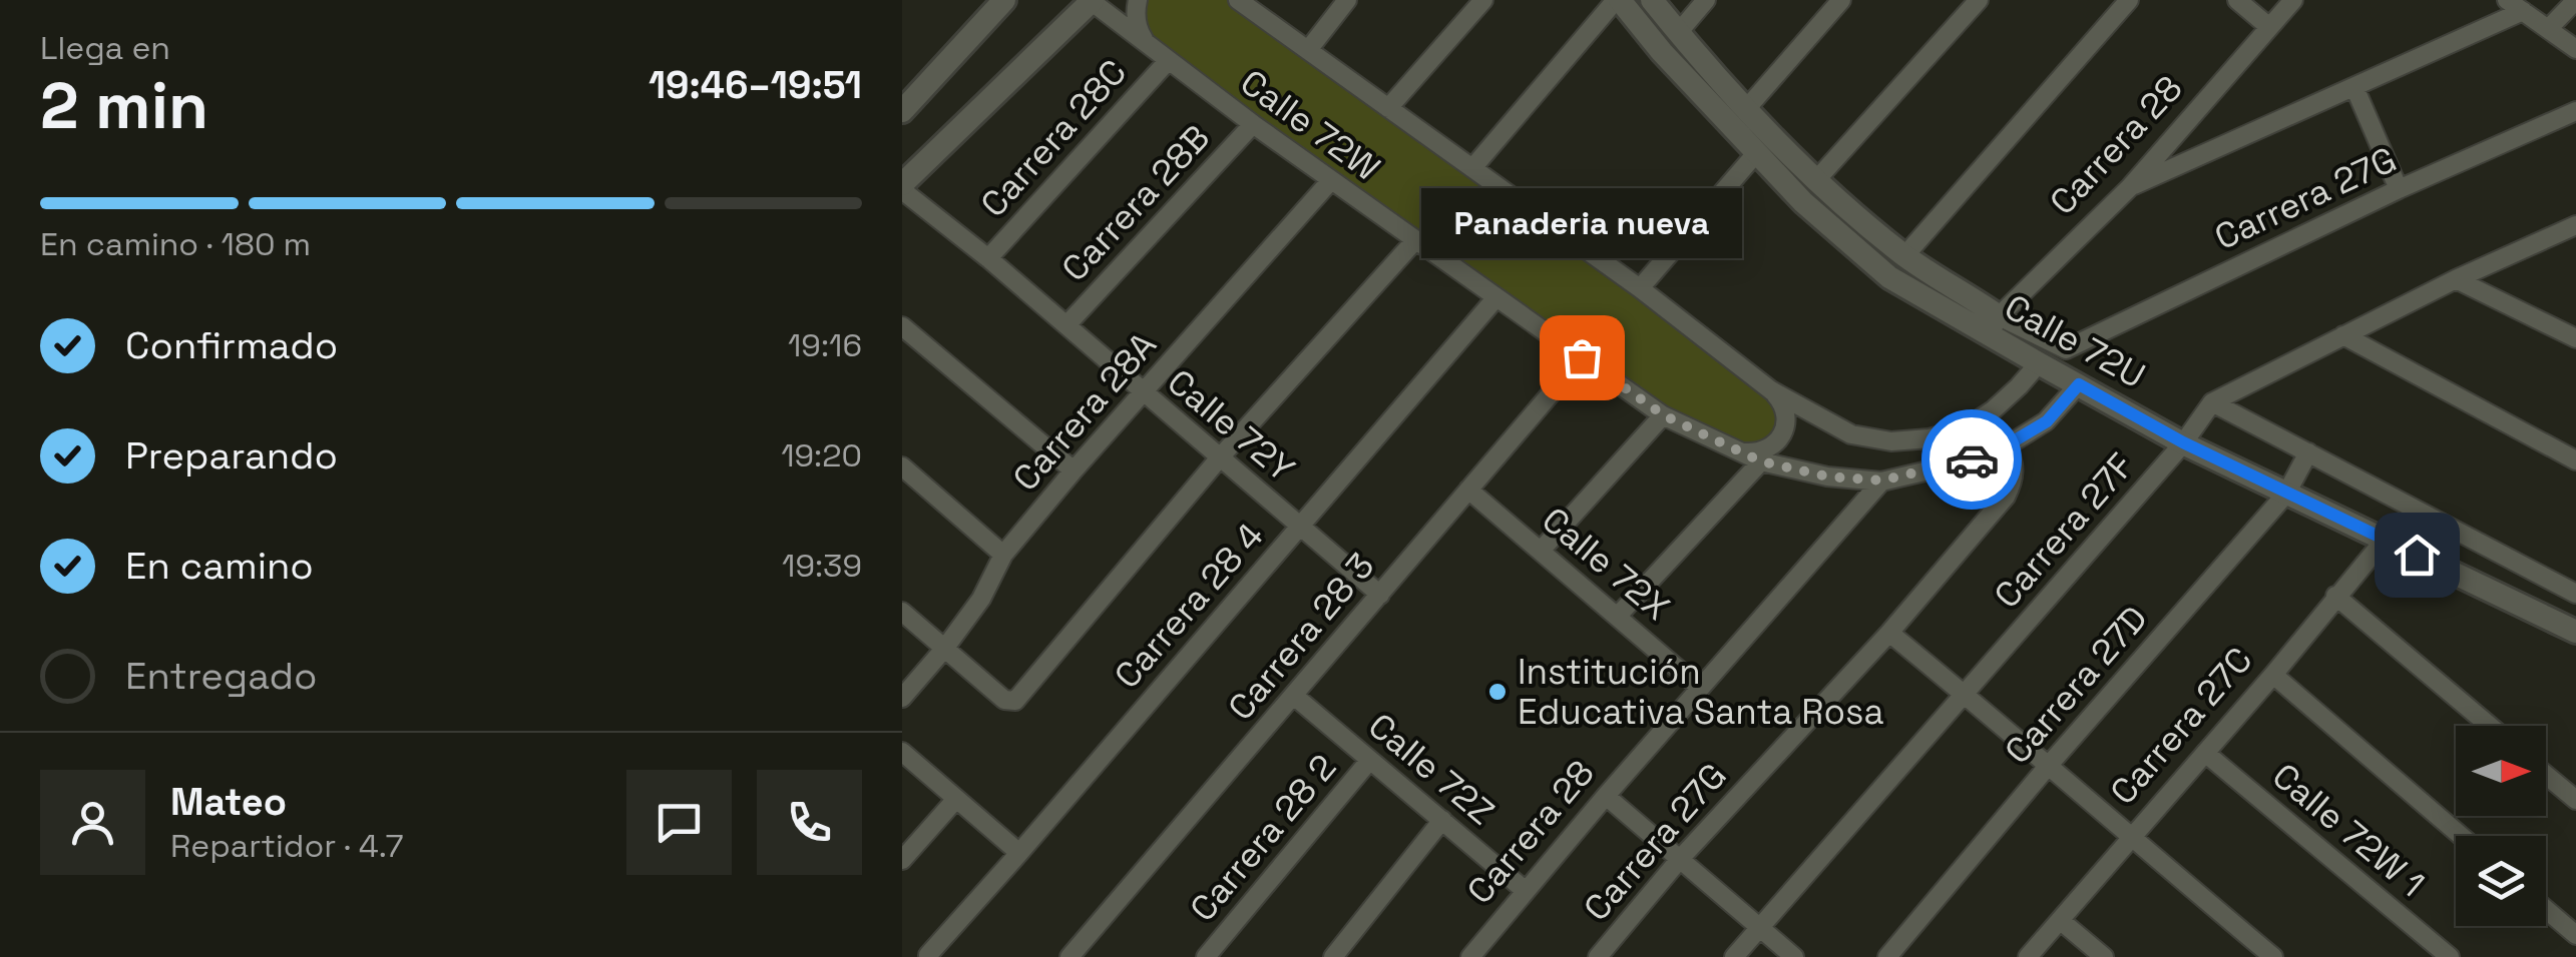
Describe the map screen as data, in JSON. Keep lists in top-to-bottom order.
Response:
{
  "streets": {
    "street": [
      "Calle 72W",
      "Carrera 28C",
      "Carrera 28",
      "Carrera 27G",
      "Carrera 28B",
      "Calle 72U",
      "Carrera 28A",
      "Calle 72Y",
      "Carrera 27F",
      "Calle 72X",
      "Carrera 28 4",
      "Carrera 28 3",
      "Carrera 27D",
      "Carrera 27C",
      "Calle 72Z",
      "Calle 72W 1",
      "Carrera 28 2"
    ]
  },
  "crossings": [
    ["Calle 72W", "Carrera 28C"],
    ["Calle 72W", "Carrera 28"],
    ["Calle 72W", "Carrera 27G"],
    ["Calle 72W", "Carrera 28B"],
    ["Calle 72W", "Calle 72U"],
    ["Calle 72W", "Carrera 28A"],
    ["Calle 72W", "Carrera 28 4"],
    ["Calle 72W", "Carrera 28 3"],
    ["Carrera 28C", "Calle 72Y"],
    ["Carrera 28", "Carrera 27G"],
    ["Carrera 28", "Calle 72U"],
    ["Carrera 28", "Calle 72X"],
    ["Carrera 28", "Calle 72Z"],
    ["Carrera 27G", "Calle 72U"],
    ["Carrera 28B", "Calle 72Y"],
    ["Calle 72U", "Carrera 27F"],
    ["Calle 72U", "Carrera 27D"],
    ["Calle 72U", "Carrera 27C"],
    ["Carrera 28A", "Calle 72Y"],
    ["Calle 72Y", "Carrera 28 4"],
    ["Calle 72Y", "Carrera 28 3"],
    ["Calle 72X", "Carrera 28 3"],
    ["Carrera 28 3", "Calle 72Z"],
    ["Carrera 27C", "Calle 72W 1"],
    ["Calle 72Z", "Carrera 28 2"]
  ],
  "places": ["Panaderia nueva", "Institución Educativa Santa Rosa"],
  "north": "right",
  "page": {
    "heading": ["2 min", "Llega en", "19:46–19:51"],
    "panel": ["Mateo", "Repartidor · 4.7"],
    "bar": "En camino · 180 m",
    "bubble": "Panaderia nueva",
    "list": [
      ["Confirmado", "19:16"],
      ["Preparando", "19:20"],
      ["En camino", "19:39"],
      "Entregado"
    ]
  }
}
